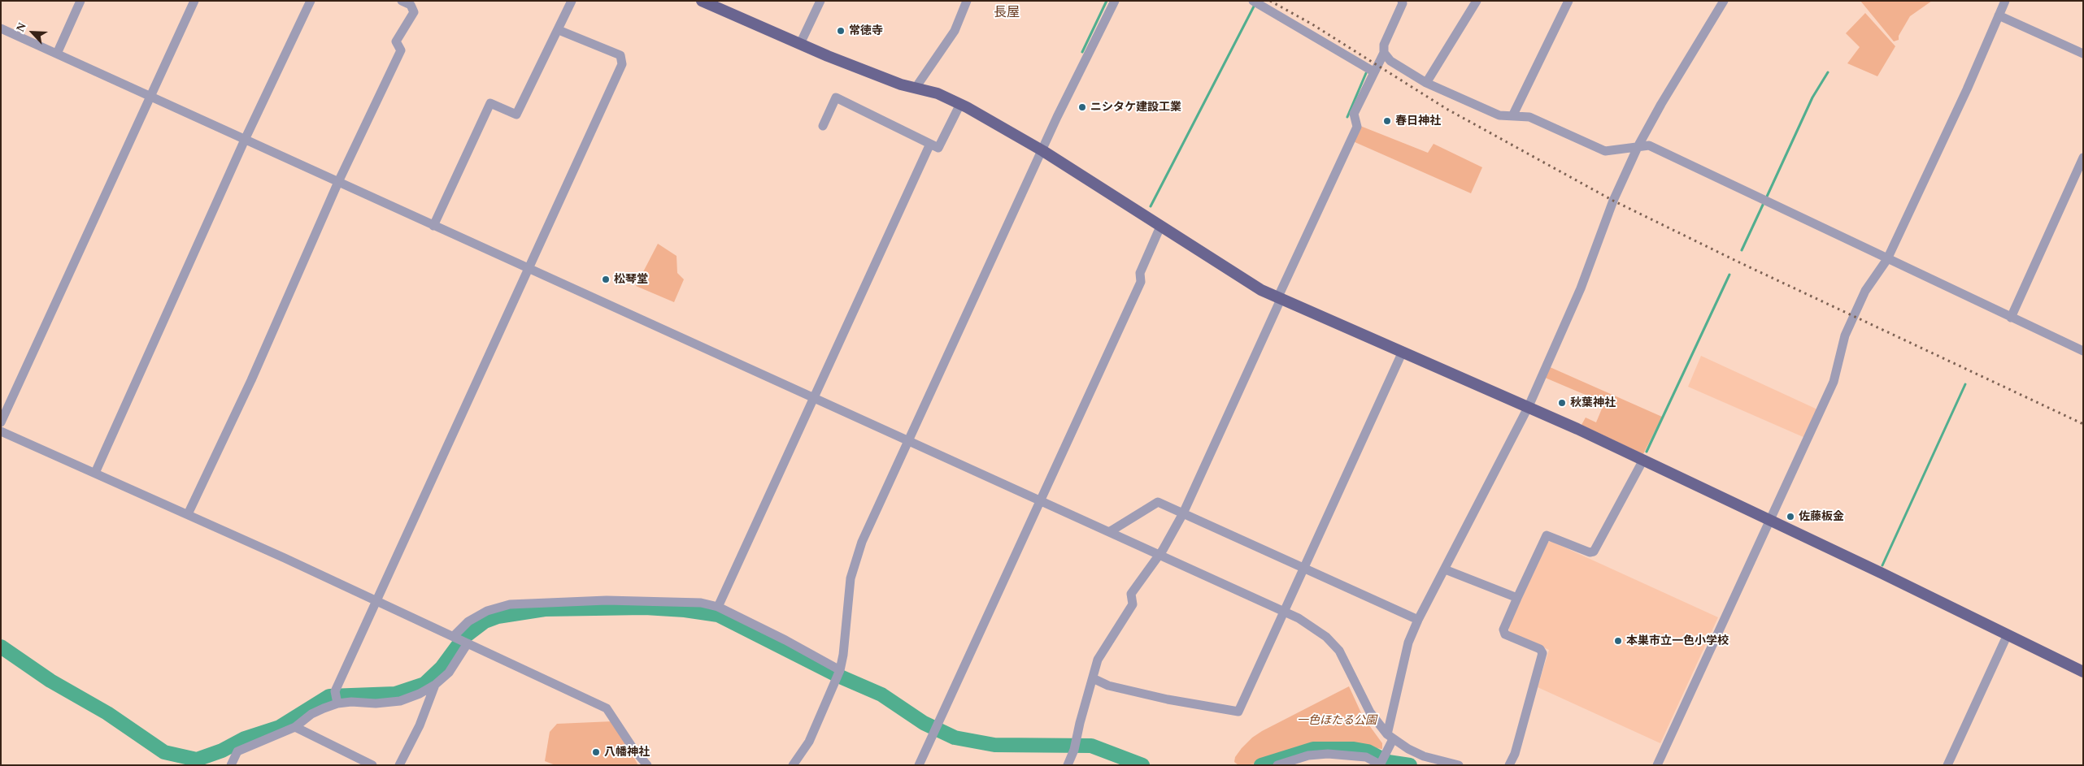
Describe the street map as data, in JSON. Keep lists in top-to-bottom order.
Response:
{
  "districts": ["長屋"],
  "parks": ["一色ほたる公園"],
  "places": [
    "常徳寺",
    "ニシタケ建設工業",
    "春日神社",
    "松琴堂",
    "秋葉神社",
    "佐藤板金",
    "本巣市立一色小学校",
    "八幡神社"
  ],
  "north": "top left"
}
